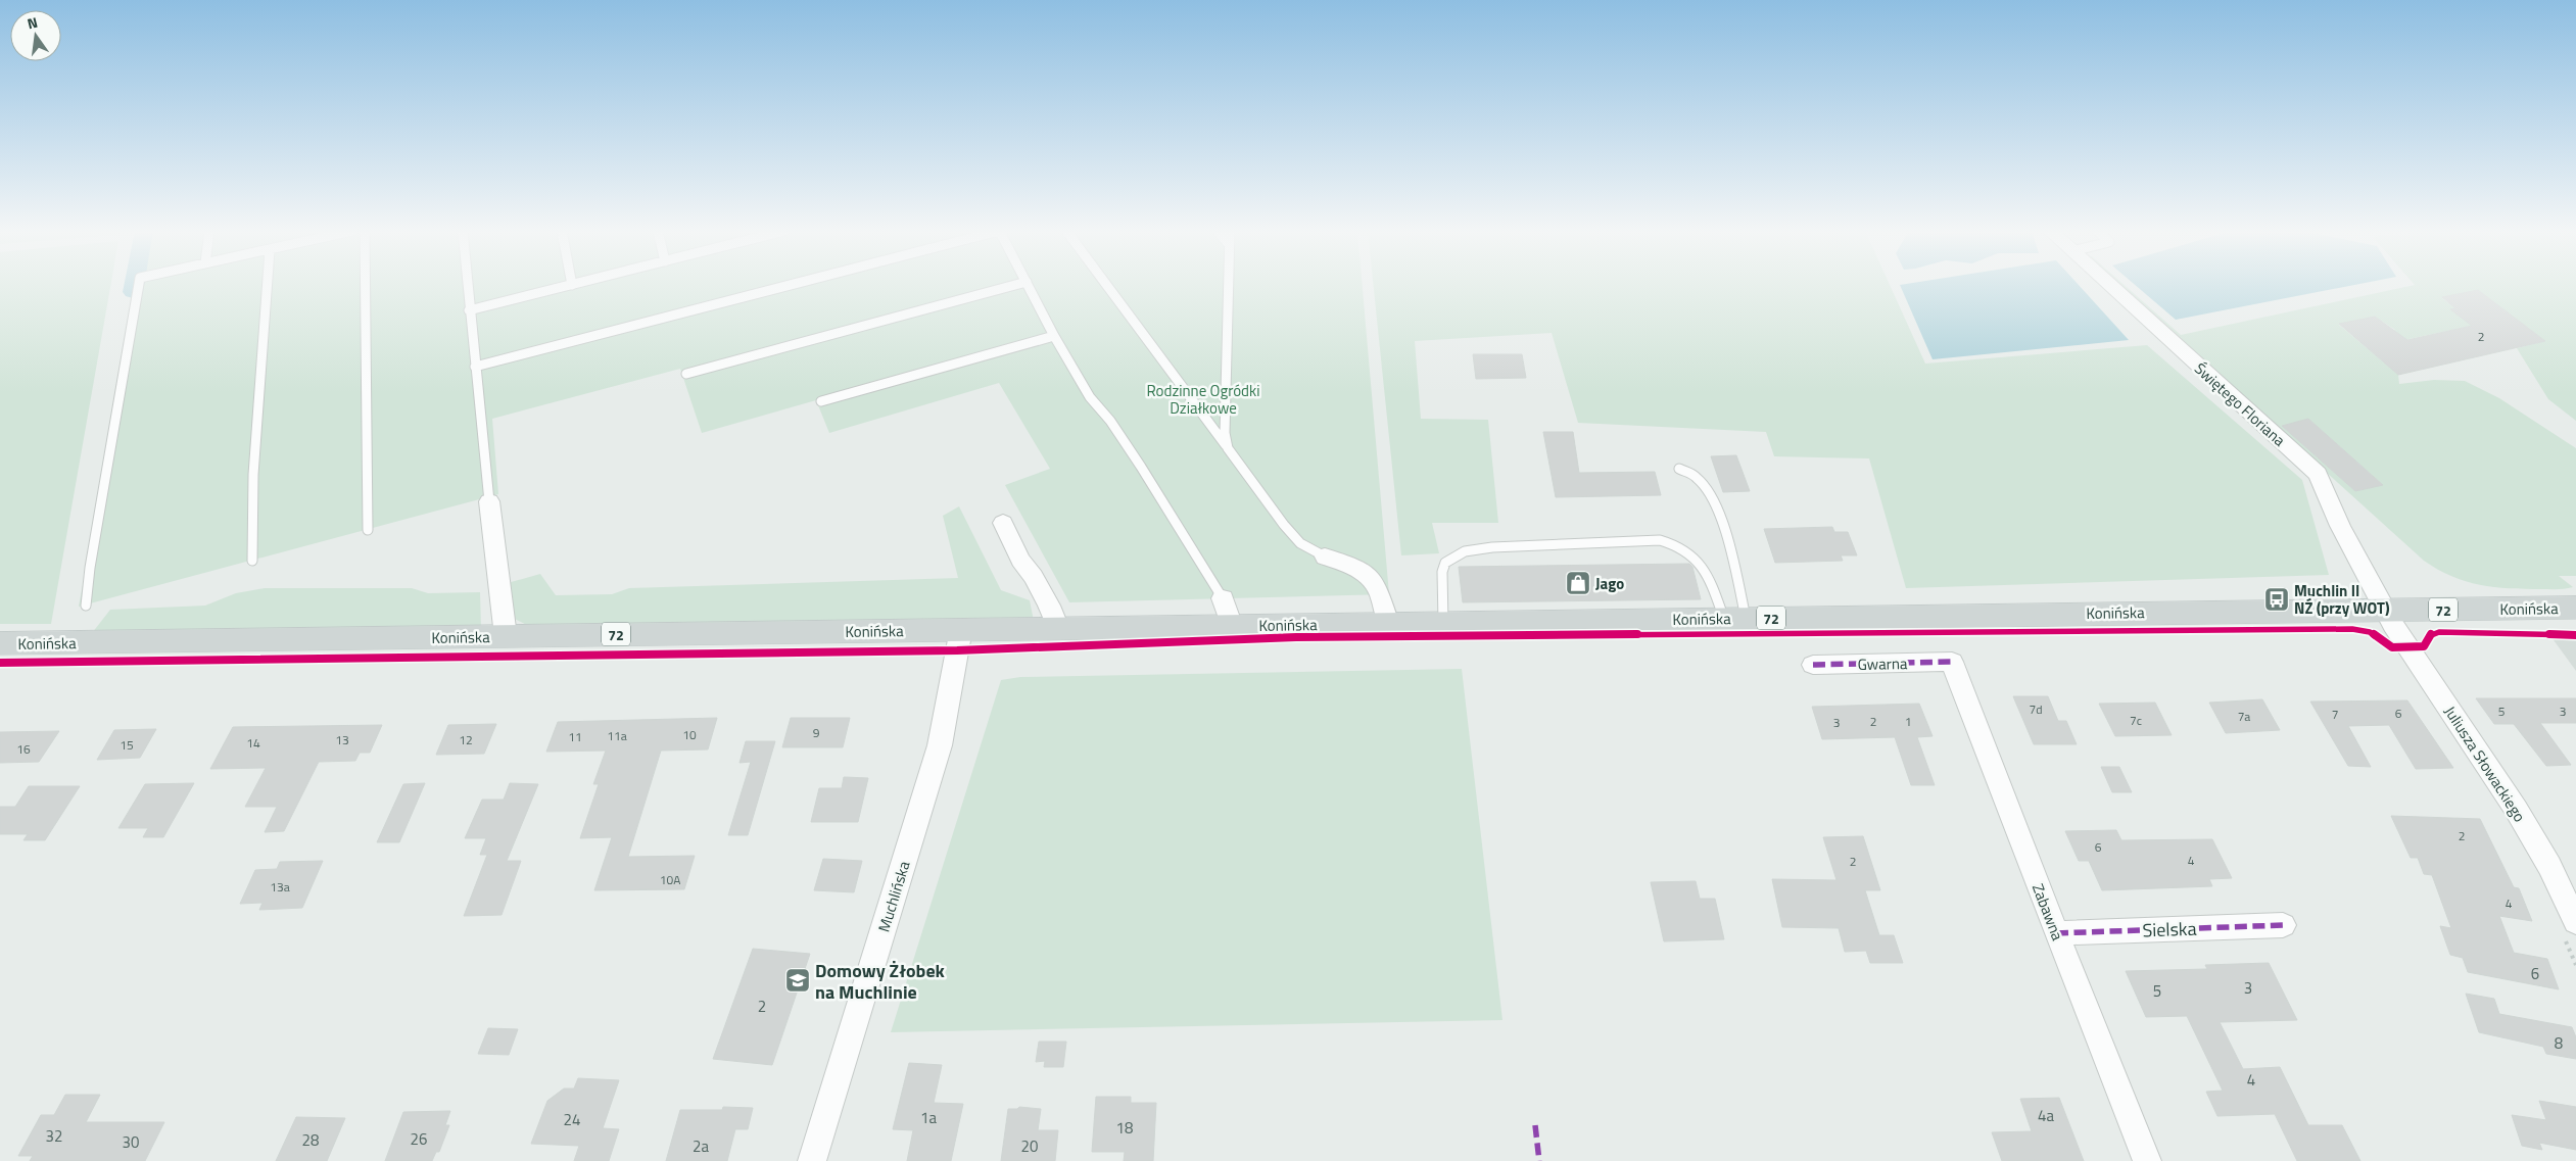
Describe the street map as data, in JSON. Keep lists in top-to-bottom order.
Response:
{
  "streets": {
    "main road": ["Konińska", "72"],
    "street": [
      "Świętego Floriana",
      "Gwarna",
      "Juliusza Słowackiego",
      "Muchlińska",
      "Zabawna",
      "Sielska"
    ]
  },
  "crossings": [
    ["Świętego Floriana", "Konińska"],
    ["Świętego Floriana", "Juliusza Słowackiego"],
    ["Konińska", "Juliusza Słowackiego"],
    ["Konińska", "Muchlińska"],
    ["Gwarna", "Zabawna"],
    ["Zabawna", "Sielska"]
  ],
  "parks": ["Rodzinne Ogródki Działkowe"],
  "places": {
    "shop": ["Jago"],
    "bus stop": ["Muchlin II NŹ (przy WOT)"],
    "school or university": ["Domowy Żłobek na Muchlinie"]
  },
  "house_numbers": [
    "2",
    "7d",
    "5",
    "3",
    "6",
    "7",
    "7a",
    "7c",
    "2",
    "1",
    "3",
    "9",
    "10",
    "11a",
    "11",
    "13",
    "12",
    "14",
    "15",
    "16",
    "2",
    "6",
    "4",
    "2",
    "10A",
    "13a",
    "4",
    "6",
    "3",
    "5",
    "2",
    "8",
    "4",
    "4a",
    "1a",
    "24",
    "18",
    "32",
    "26",
    "28",
    "30",
    "2a",
    "20"
  ],
  "north": "top"
}
